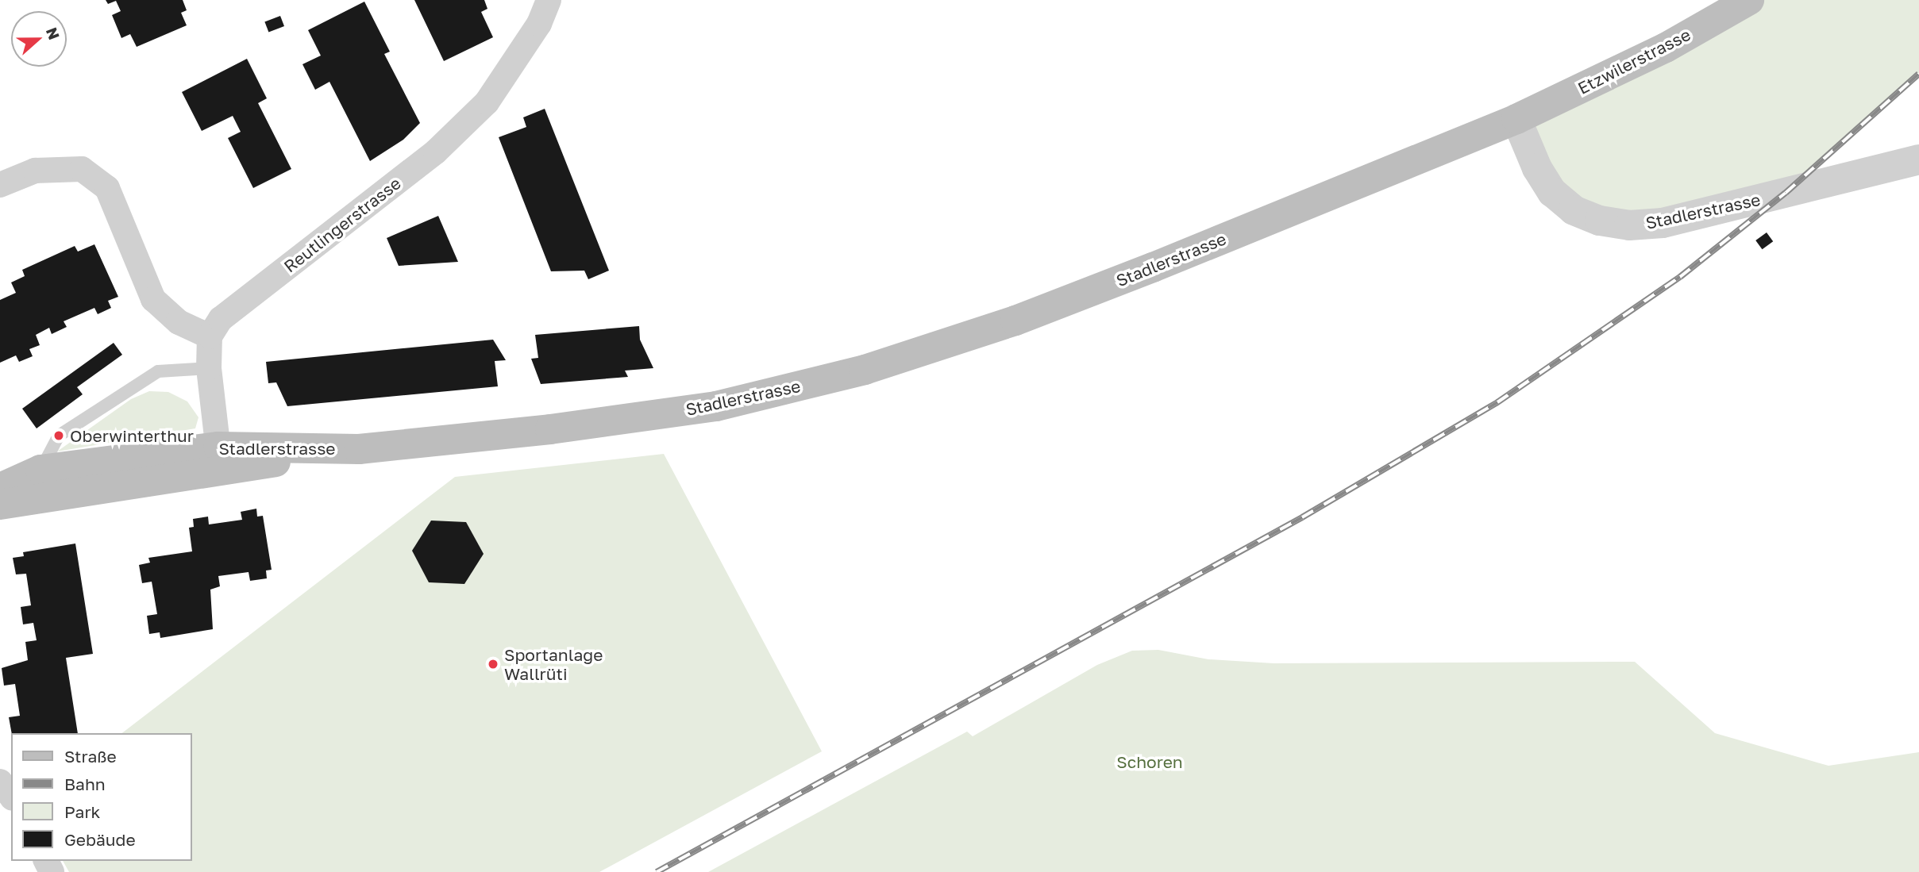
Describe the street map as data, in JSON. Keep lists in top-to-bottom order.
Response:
{
  "streets": {
    "main road": ["Etzwilerstrasse", "Stadlerstrasse"],
    "street": ["Reutlingerstrasse"]
  },
  "crossings": [
    ["Etzwilerstrasse", "Stadlerstrasse"]
  ],
  "parks": ["Schoren"],
  "places": ["Oberwinterthur", "Sportanlage Wallrüti"],
  "legend": [
    "Straße",
    "Bahn",
    "Park",
    "Gebäude"
  ],
  "north": "right"
}
